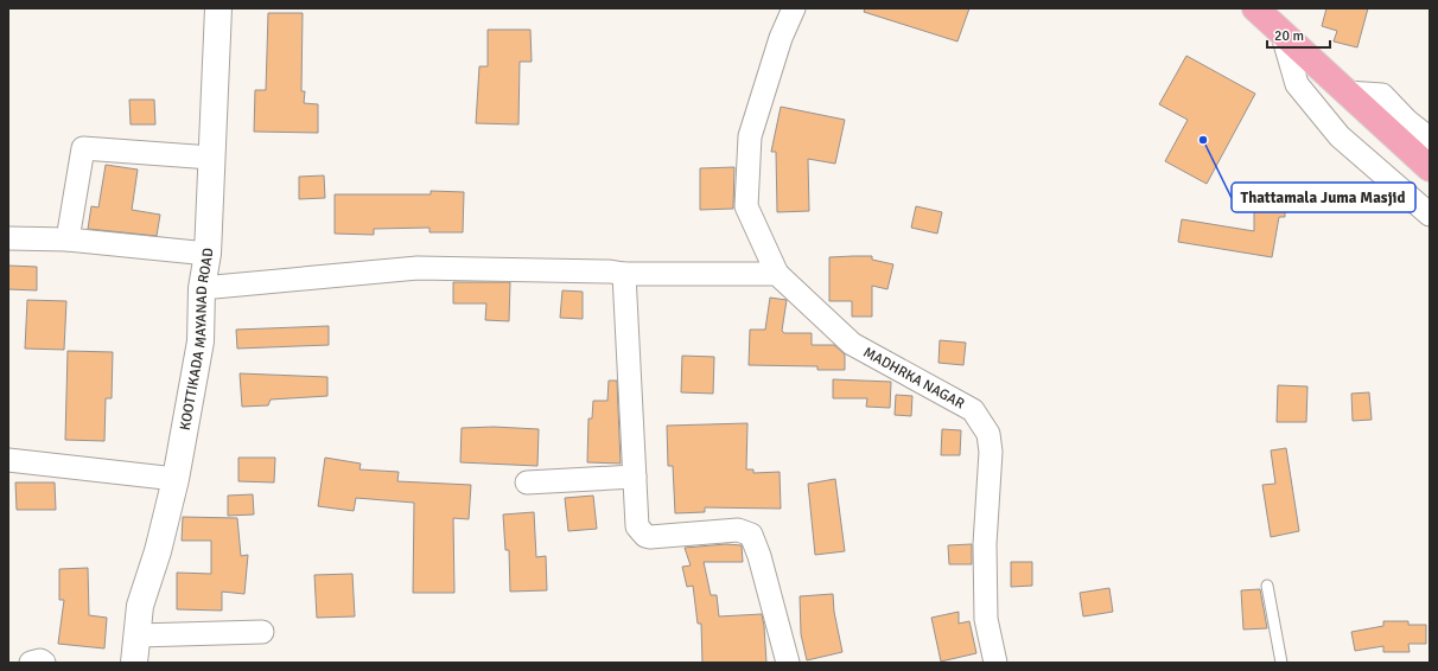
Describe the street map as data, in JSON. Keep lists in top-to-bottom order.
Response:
{
  "streets": {
    "main road": ["KOOTTIKADA MAYANAD ROAD"],
    "street": ["MADHRKA NAGAR"]
  },
  "places": ["Thattamala Juma Masjid"],
  "scale_bar": "20 m"
}
